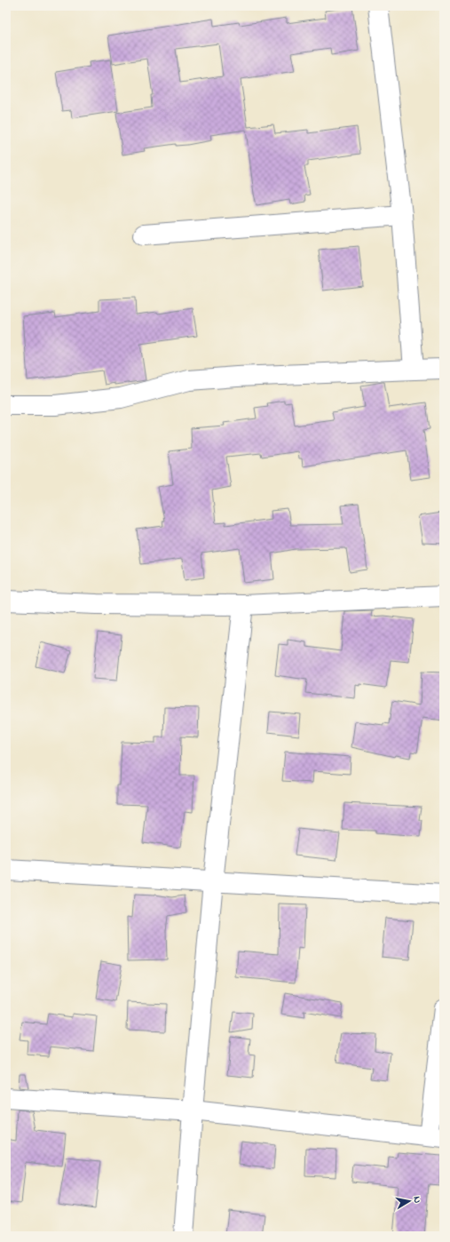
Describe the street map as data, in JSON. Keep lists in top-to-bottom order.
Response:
{
  "north": "right"
}
